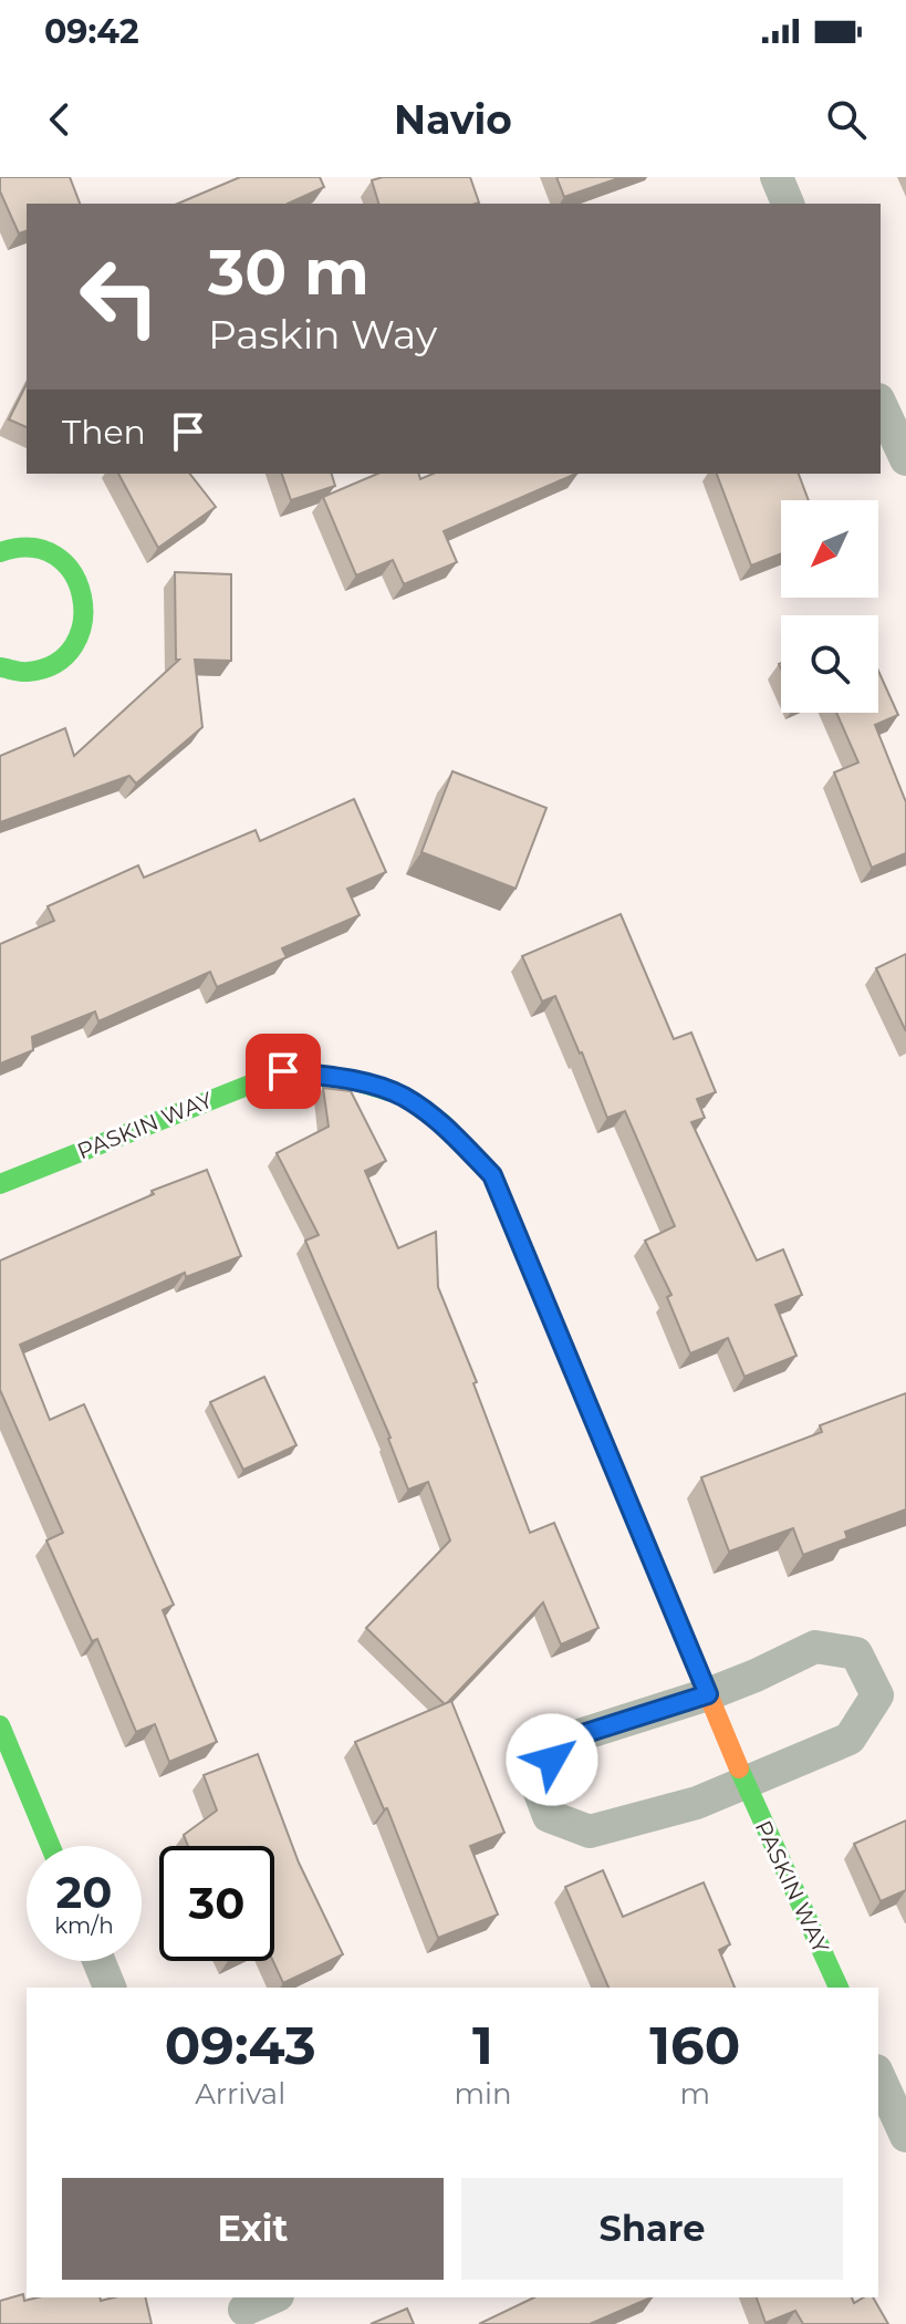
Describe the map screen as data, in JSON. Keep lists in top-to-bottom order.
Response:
{
  "streets": {
    "street": ["PASKIN WAY"]
  },
  "north": "bottom left",
  "page": {
    "status": "09:42",
    "header": "Navio",
    "turn": ["30 m", "Paskin Way"],
    "then": "Then",
    "speed": "20 km/h",
    "limit": "30",
    "eta": [
      "09:43",
      "Arrival",
      "1",
      "min",
      "160",
      "m"
    ],
    "buttons": ["Exit", "Share"]
  }
}
